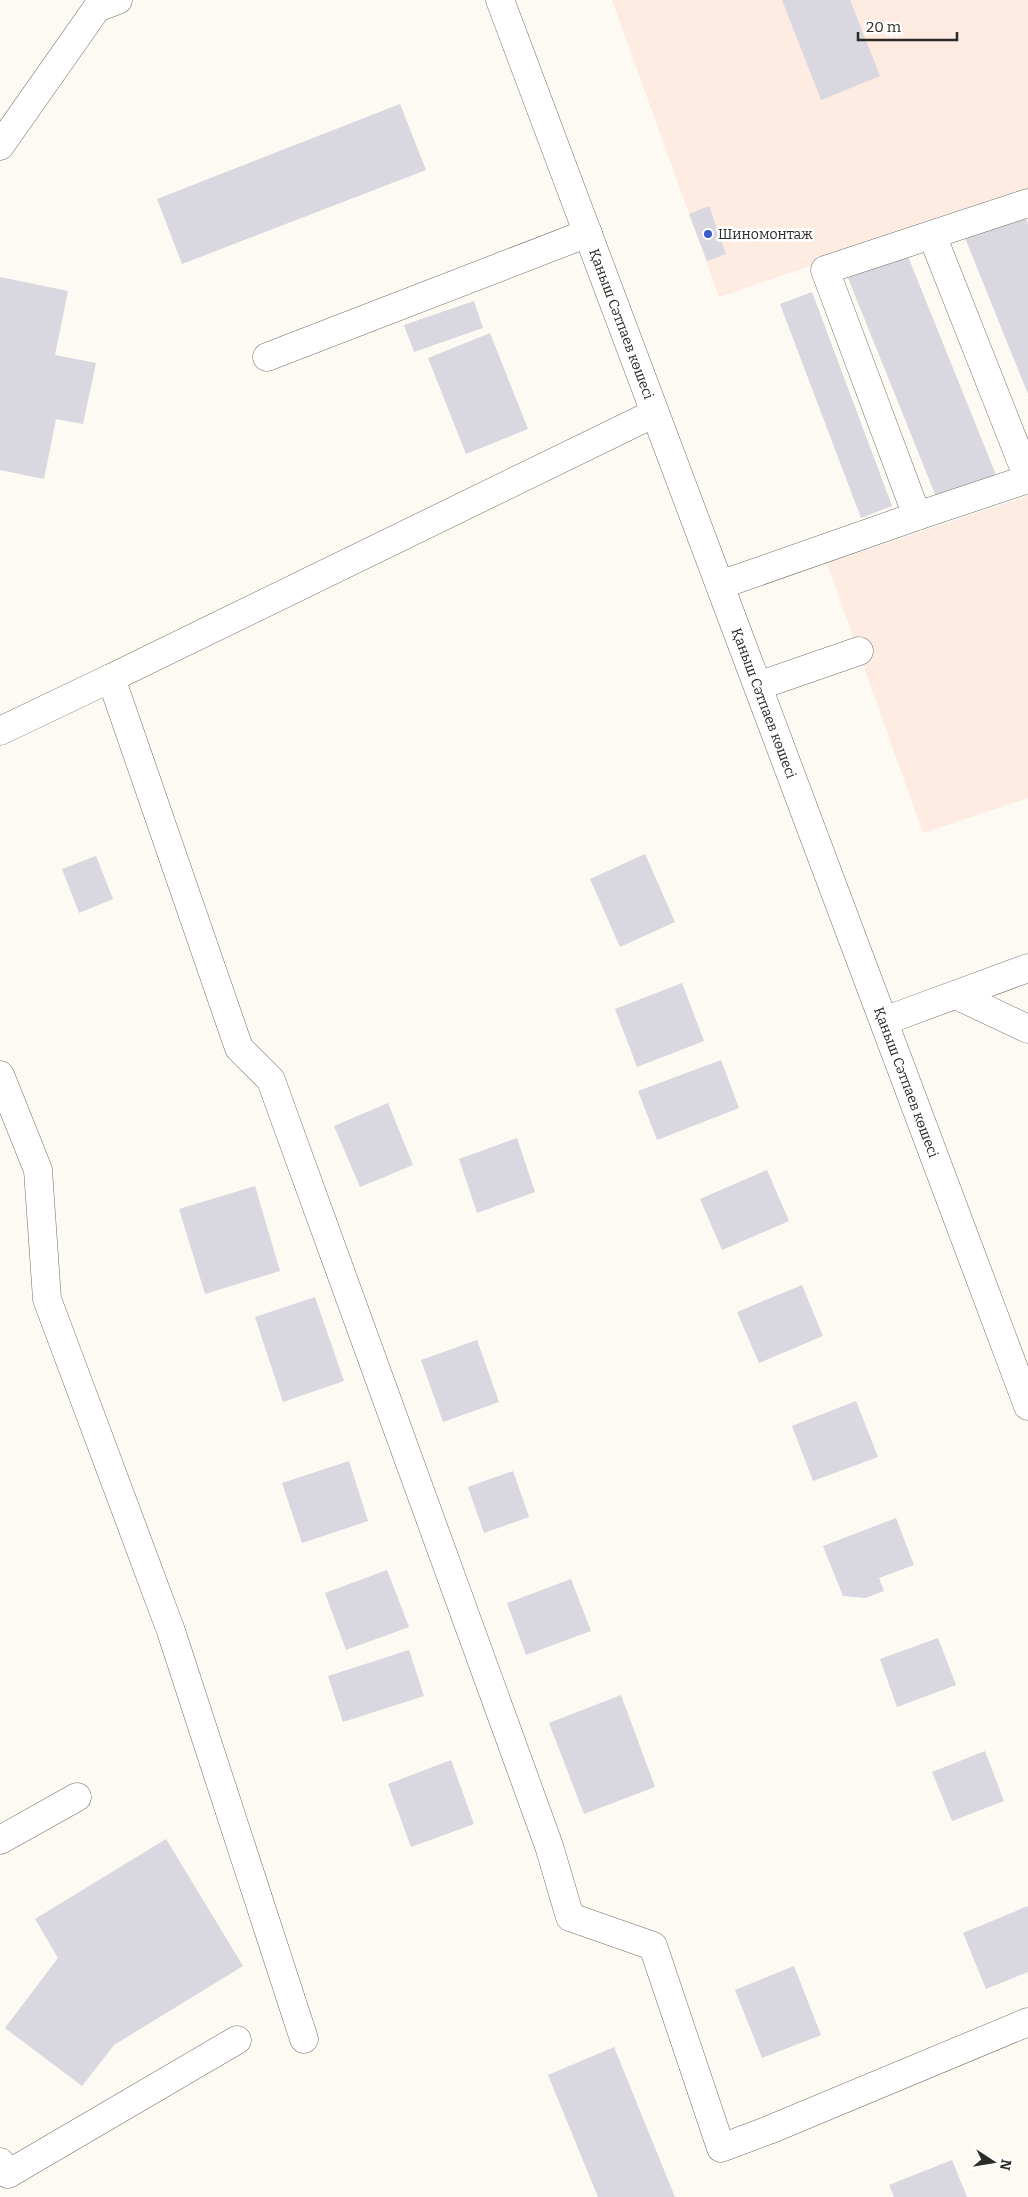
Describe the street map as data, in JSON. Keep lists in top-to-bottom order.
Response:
{
  "streets": {
    "street": ["Қаныш Сәтпаев көшесі"]
  },
  "places": ["Шиномонтаж"],
  "scale_bar": "20 m",
  "north": "right"
}
